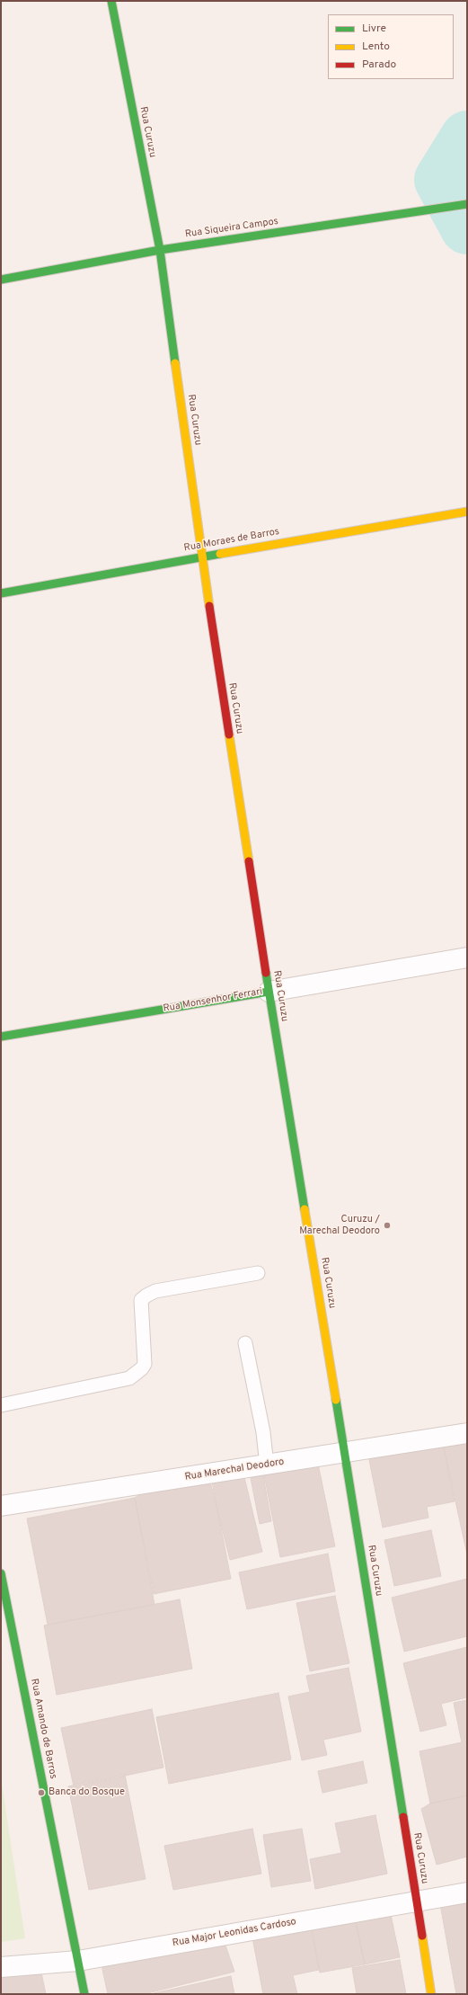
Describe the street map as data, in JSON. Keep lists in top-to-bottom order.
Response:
{
  "streets": {
    "street": [
      "Rua Curuzu",
      "Rua Siqueira Campos",
      "Rua Moraes de Barros",
      "Rua Monsenhor Ferrari",
      "Rua Marechal Deodoro",
      "Rua Amando de Barros",
      "Rua Major Leonidas Cardoso"
    ]
  },
  "crossings": [
    ["Rua Curuzu", "Rua Siqueira Campos"],
    ["Rua Curuzu", "Rua Moraes de Barros"],
    ["Rua Curuzu", "Rua Monsenhor Ferrari"],
    ["Rua Curuzu", "Rua Marechal Deodoro"],
    ["Rua Curuzu", "Rua Major Leonidas Cardoso"],
    ["Rua Amando de Barros", "Rua Major Leonidas Cardoso"]
  ],
  "places": ["Curuzu / Marechal Deodoro", "Banca do Bosque"],
  "legend": ["Livre", "Lento", "Parado"]
}
